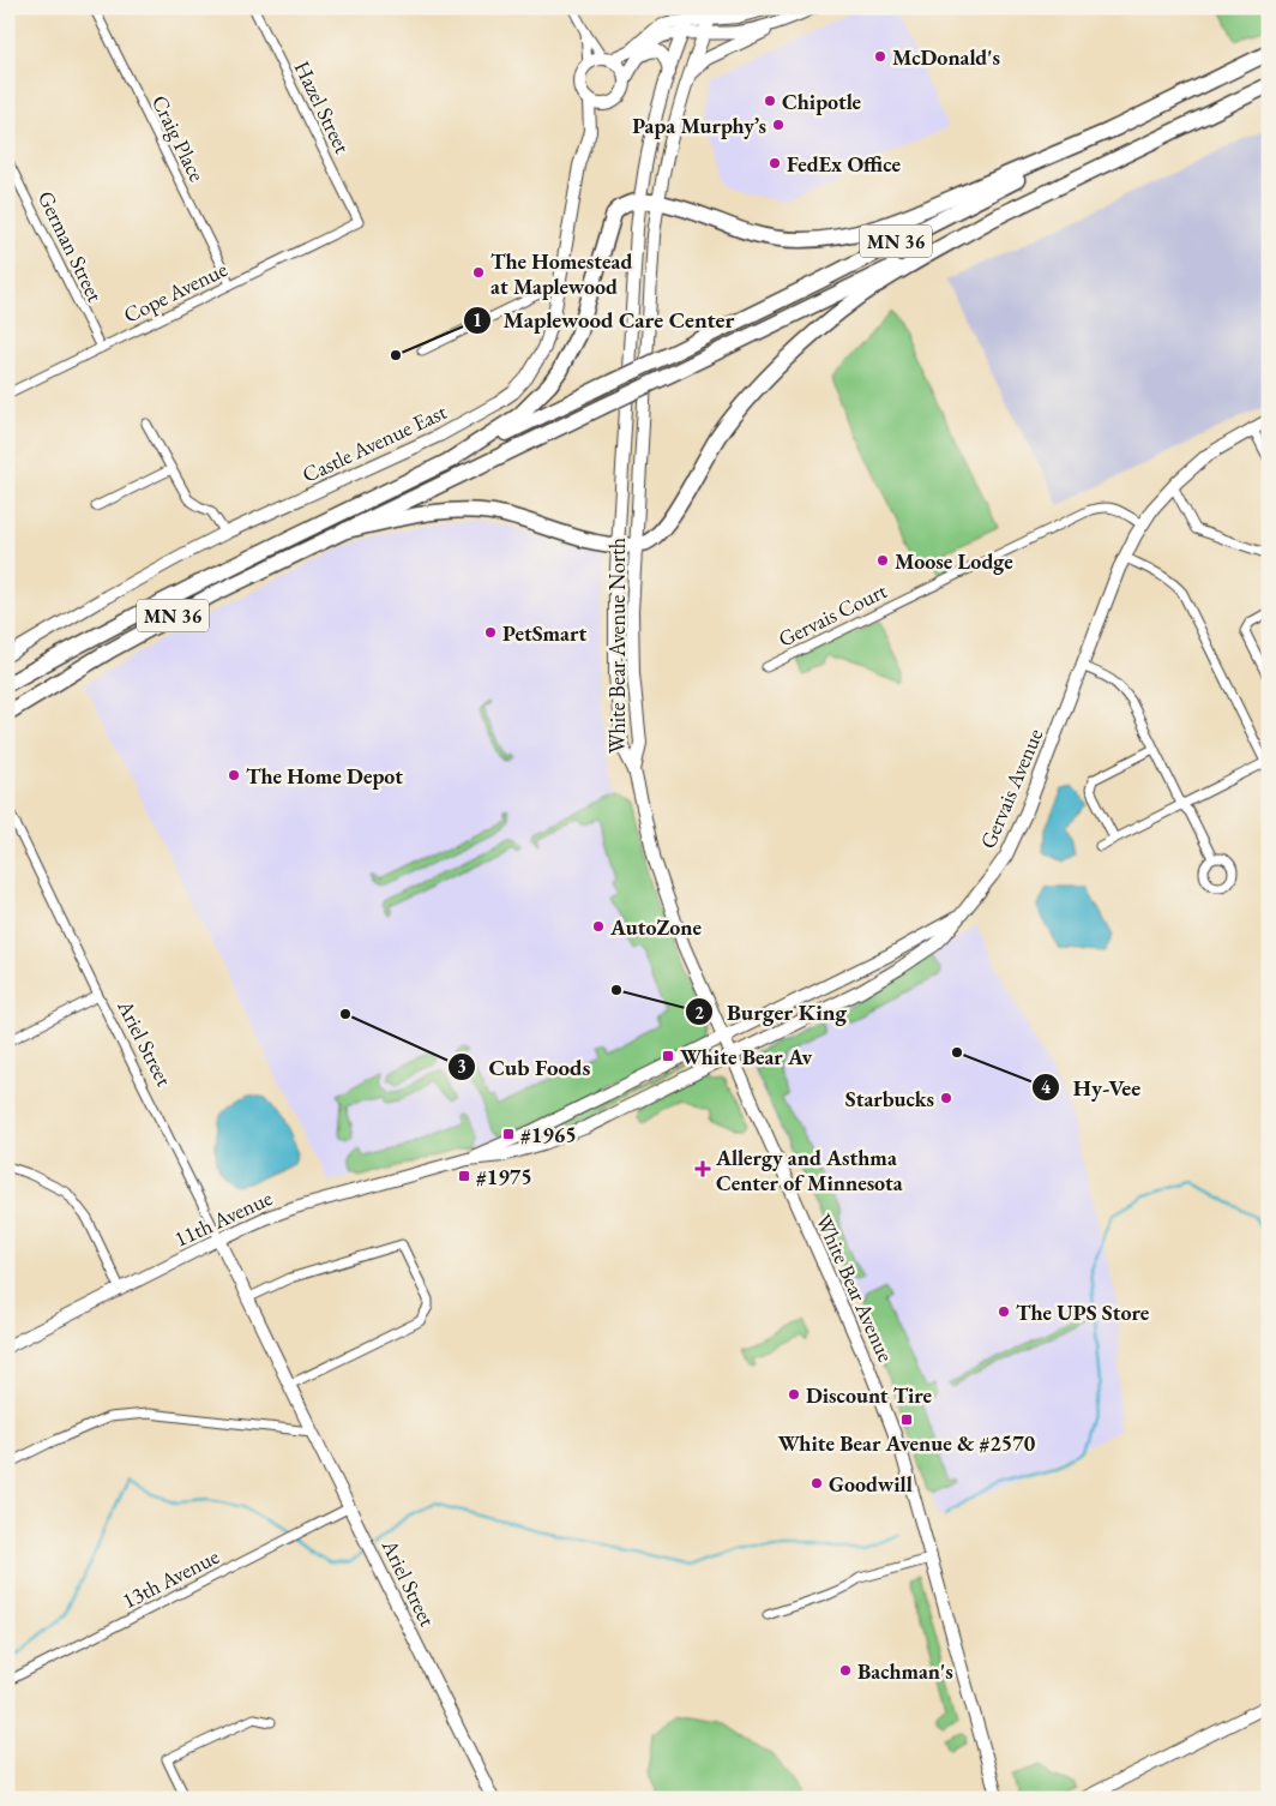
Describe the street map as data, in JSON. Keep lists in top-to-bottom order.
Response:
{
  "streets": {
    "highway": ["MN 36"],
    "street": [
      "Hazel Street",
      "Craig Place",
      "German Street",
      "Cope Avenue",
      "Castle Avenue East",
      "Gervais Court",
      "White Bear Avenue North",
      "Gervais Avenue",
      "Ariel Street",
      "11th Avenue",
      "White Bear Avenue",
      "13th Avenue"
    ]
  },
  "crossings": [
    ["Hazel Street", "Cope Avenue"],
    ["Craig Place", "Cope Avenue"],
    ["German Street", "Cope Avenue"],
    ["Gervais Court", "Gervais Avenue"],
    ["White Bear Avenue North", "White Bear Avenue"],
    ["Gervais Avenue", "11th Avenue"],
    ["Gervais Avenue", "White Bear Avenue"],
    ["Ariel Street", "11th Avenue"],
    ["Ariel Street", "13th Avenue"],
    ["11th Avenue", "White Bear Avenue"]
  ],
  "places": {
    "other": [
      "McDonald's",
      "Chipotle",
      "Papa Murphy’s",
      "FedEx Office",
      "The Homestead at Maplewood",
      "Maplewood Care Center",
      "Moose Lodge",
      "PetSmart",
      "The Home Depot",
      "AutoZone",
      "Burger King",
      "Cub Foods",
      "Hy-Vee",
      "Starbucks",
      "The UPS Store",
      "Discount Tire",
      "Goodwill",
      "Bachman's"
    ],
    "transit": [
      "White Bear Av",
      "#1965",
      "#1975",
      "White Bear Avenue & #2570"
    ],
    "health": ["Allergy and Asthma Center of Minnesota"]
  }
}
